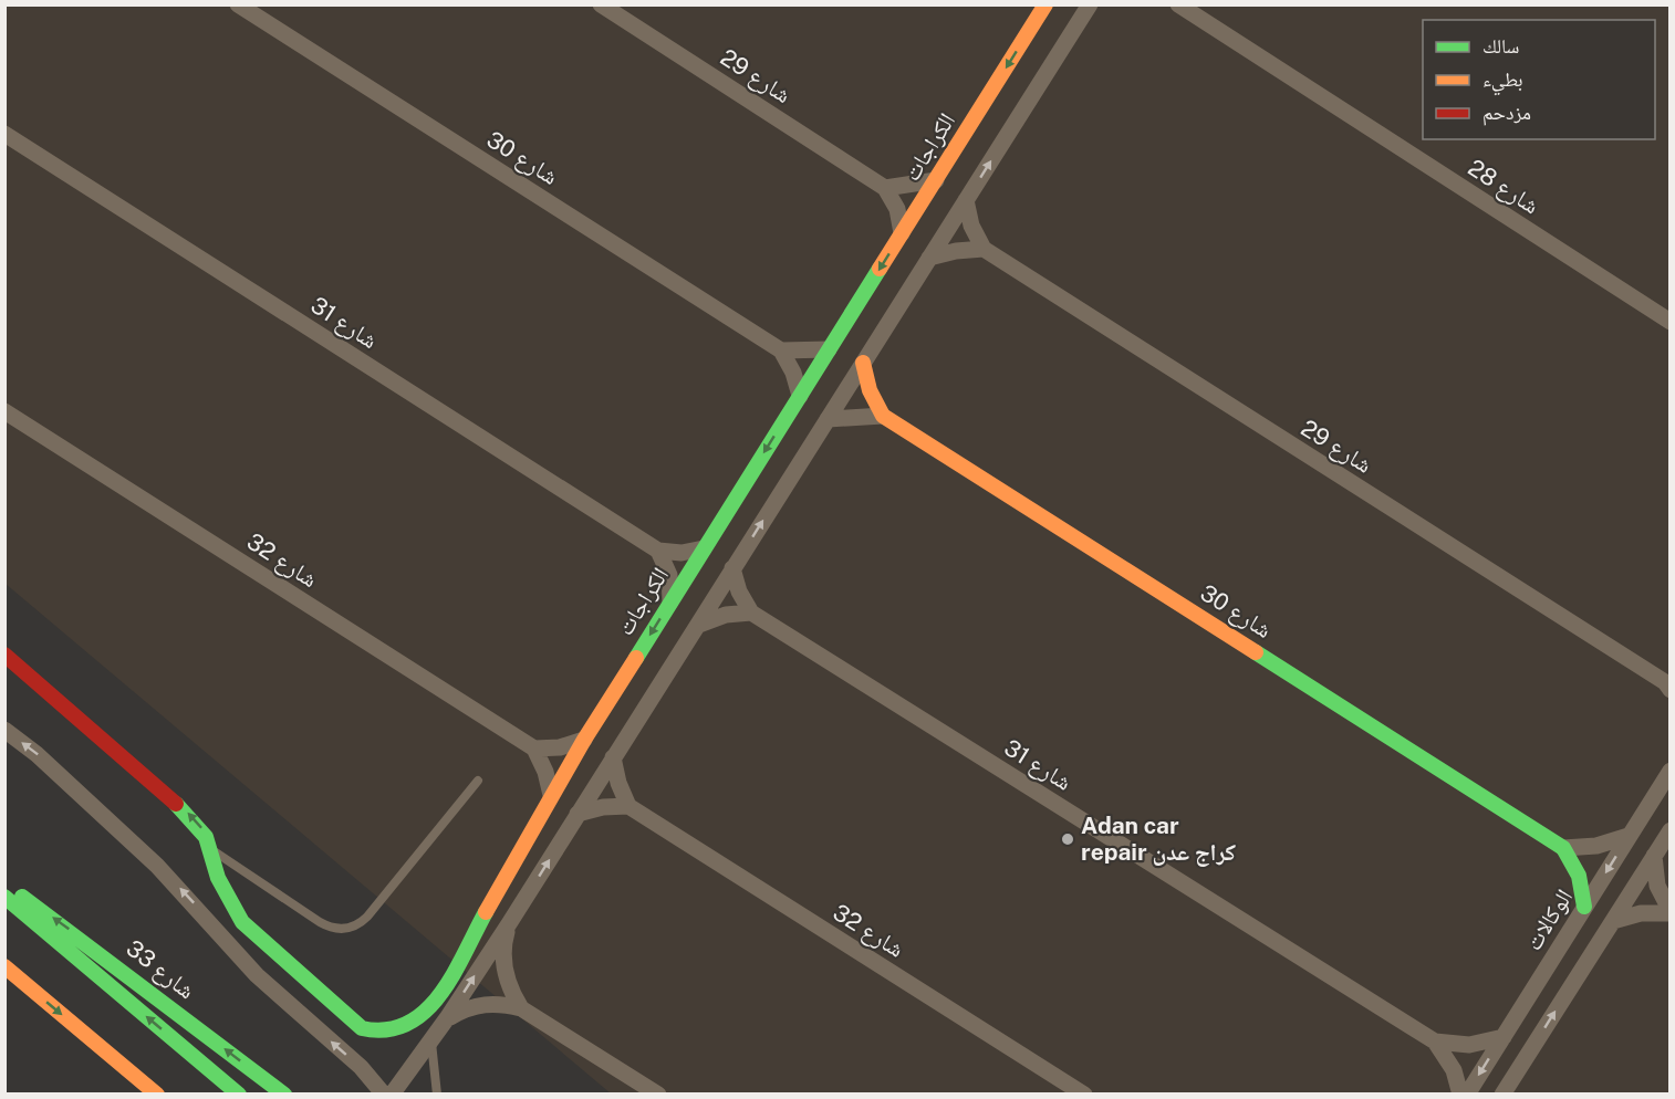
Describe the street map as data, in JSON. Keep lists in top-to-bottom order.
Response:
{
  "streets": {
    "main road": ["الكراجات", "شارع 30", "شارع 33"],
    "street": [
      "شارع 29",
      "شارع 28",
      "شارع 31",
      "شارع 32",
      "الوكالات"
    ]
  },
  "crossings": [
    ["شارع 30", "الوكالات"],
    ["شارع 31", "الوكالات"]
  ],
  "one_way": ["الكراجات"],
  "places": ["Adan car repair كراج عدن"],
  "legend": ["سالك", "بطيء", "مزدحم"]
}
